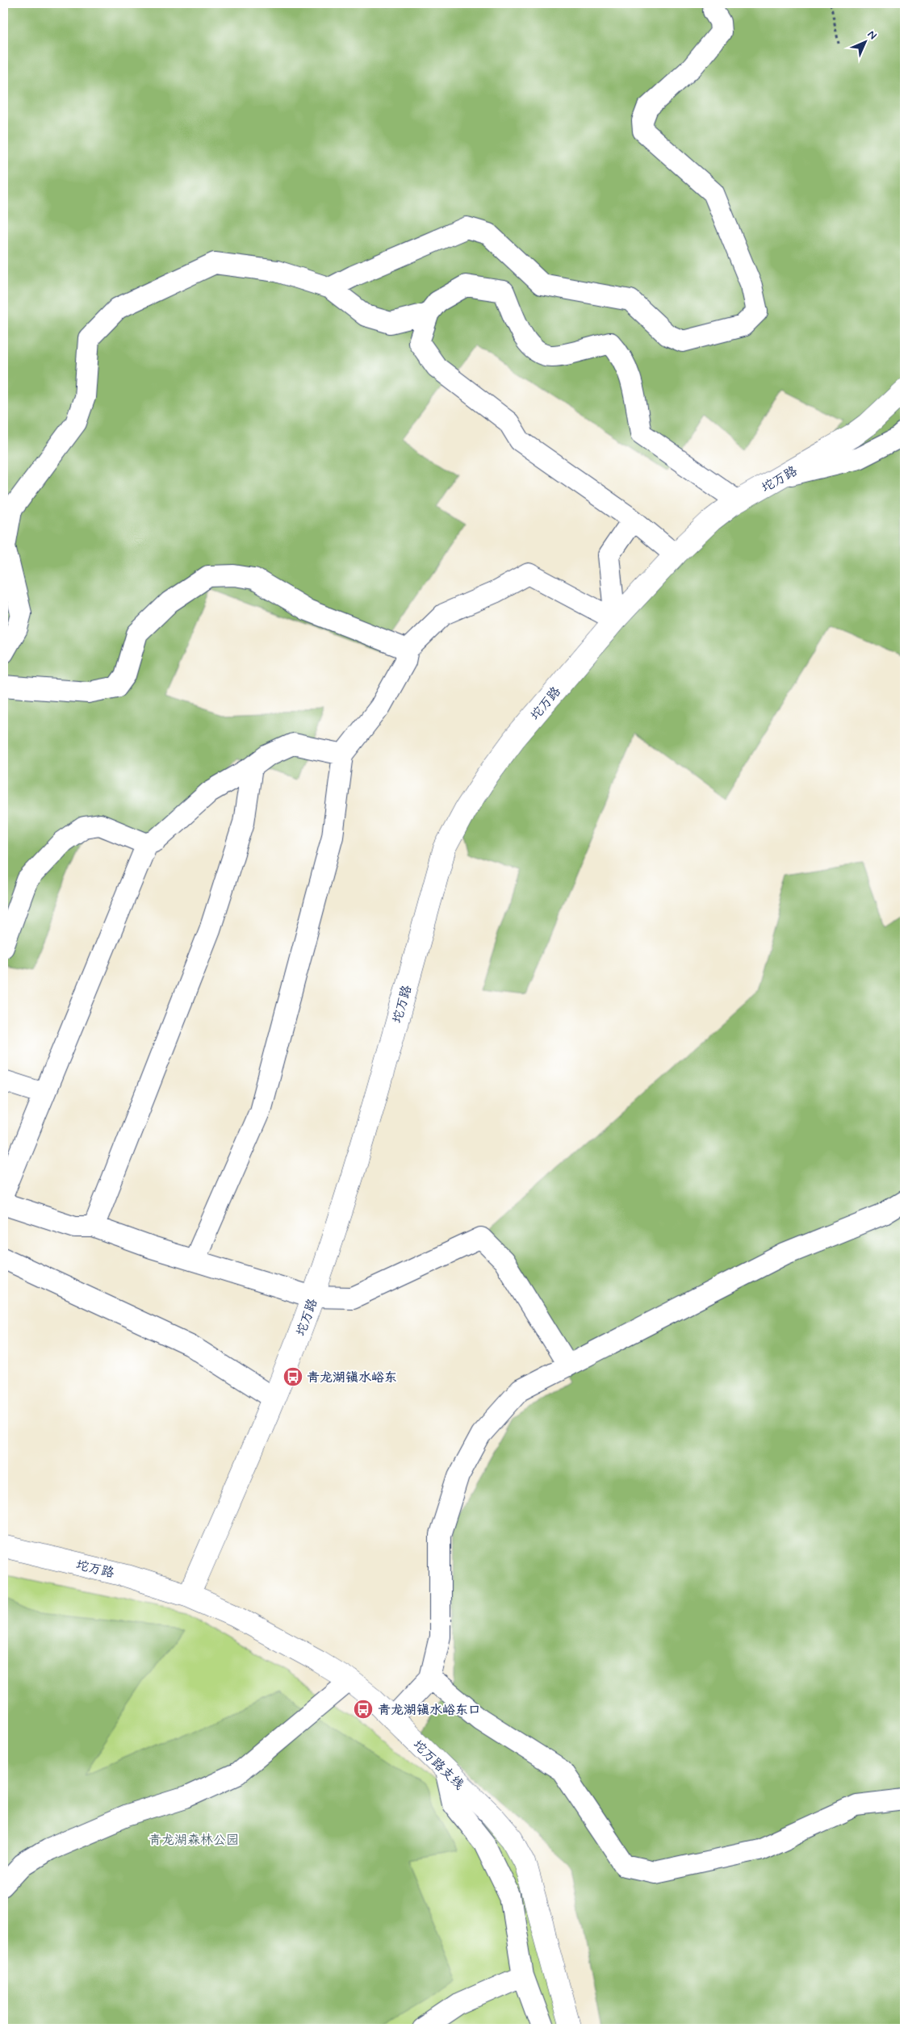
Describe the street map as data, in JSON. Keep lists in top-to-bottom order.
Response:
{
  "streets": {
    "main road": ["坨万路", "坨万路支线"]
  },
  "crossings": [
    ["坨万路", "坨万路支线"]
  ],
  "parks": ["青龙湖森林公园"],
  "places": {
    "bus stop": ["青龙湖镇水峪东", "青龙湖镇水峪东口"]
  },
  "north": "top right"
}
